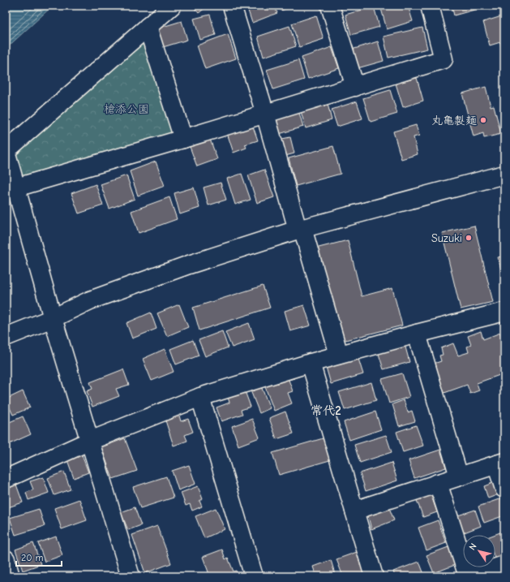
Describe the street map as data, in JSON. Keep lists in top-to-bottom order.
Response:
{
  "districts": ["常代2"],
  "parks": ["槍添公園"],
  "places": ["丸亀製麺", "Suzuki"],
  "scale_bar": "20 m",
  "north": "top left"
}
